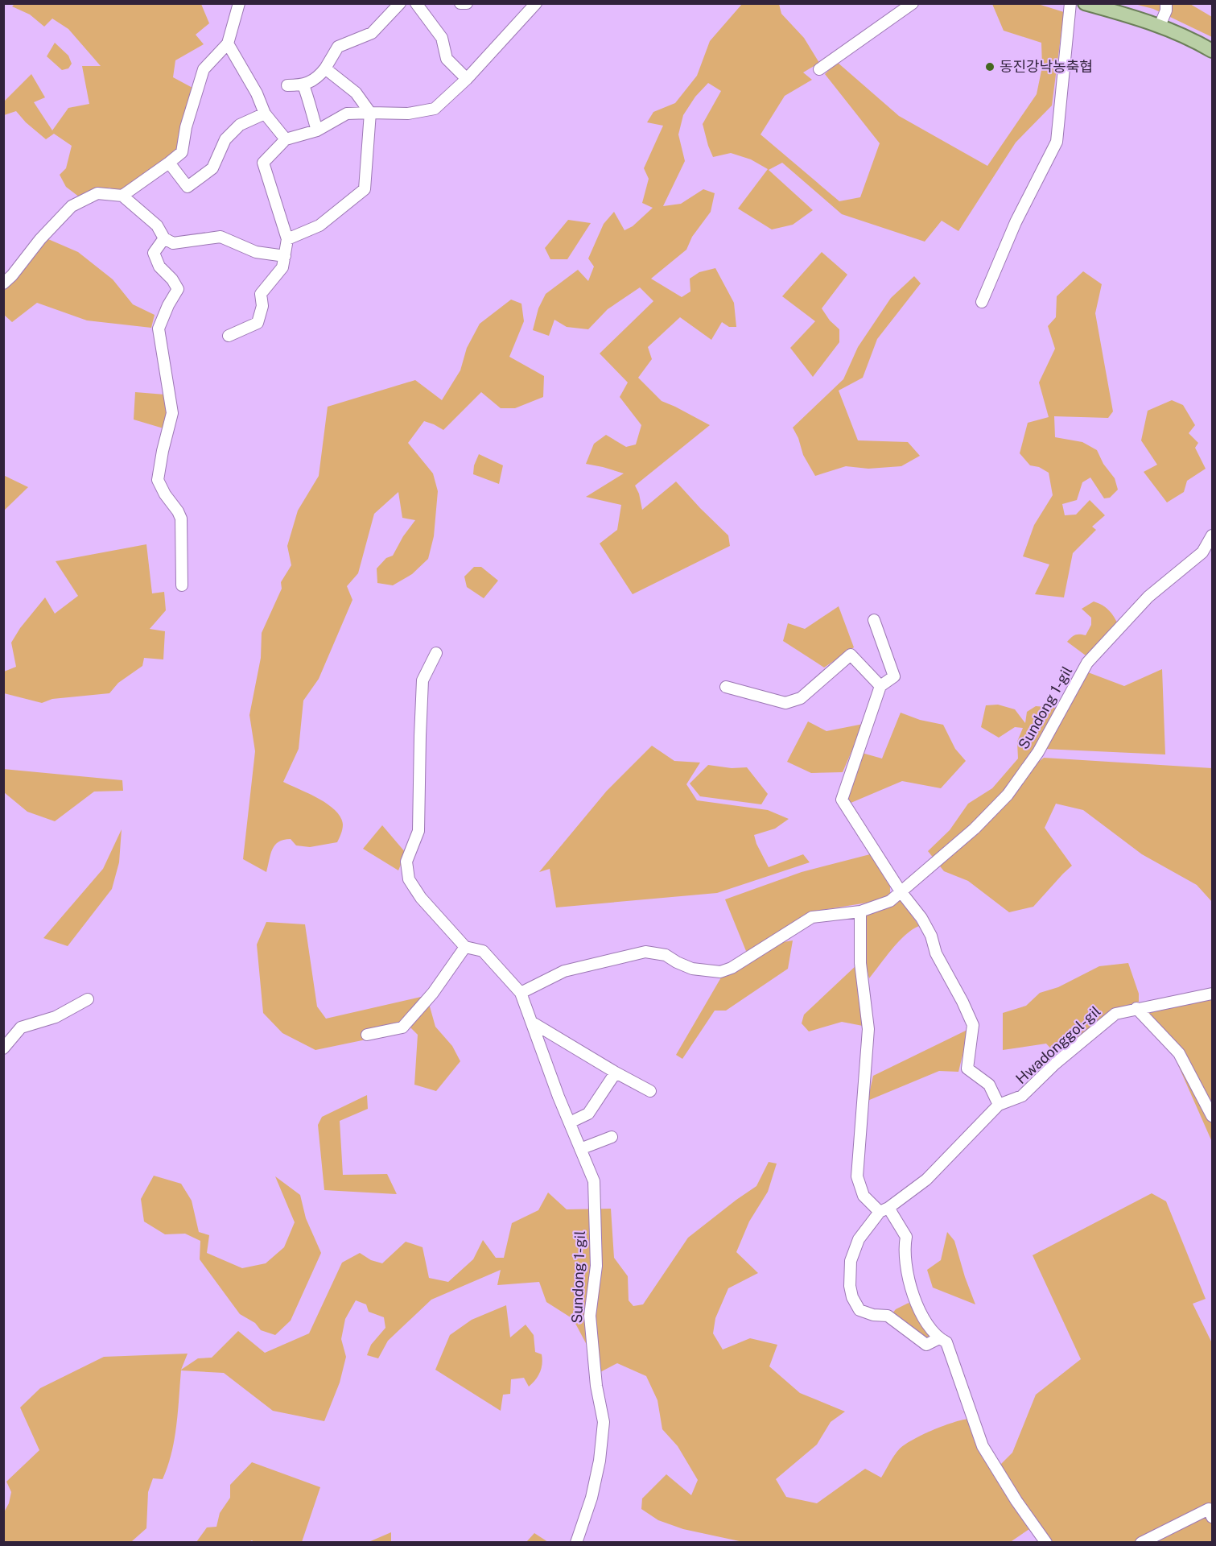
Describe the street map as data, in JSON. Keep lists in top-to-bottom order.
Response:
{
  "streets": {
    "street": ["Sundong 1-gil", "Hwadonggol-gil"]
  },
  "places": ["동진강낙농축협"]
}
